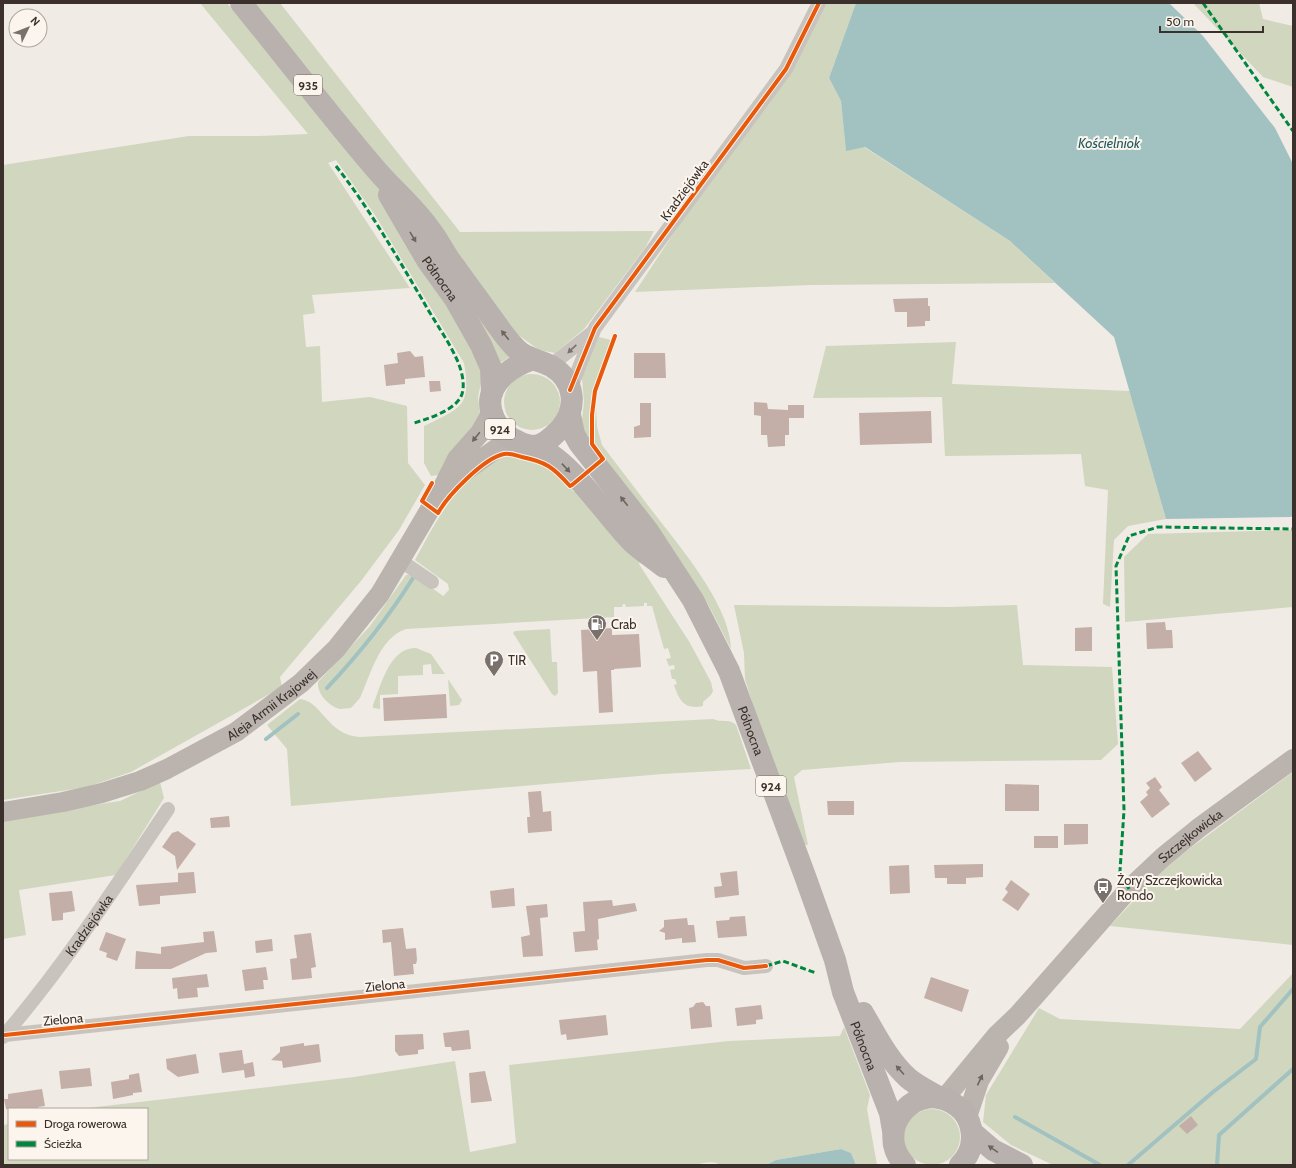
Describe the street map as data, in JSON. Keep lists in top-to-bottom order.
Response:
{
  "streets": {
    "main road": [
      "935",
      "Północna",
      "924",
      "Aleja Armii Krajowej",
      "Szczejkowicka"
    ],
    "street": ["Kradziejówka", "Zielona"]
  },
  "crossings": [
    ["Kradziejówka", "Północna"],
    ["Kradziejówka", "924"],
    ["Kradziejówka", "Aleja Armii Krajowej"],
    ["Kradziejówka", "Zielona"],
    ["Północna", "924"],
    ["Północna", "Aleja Armii Krajowej"],
    ["Północna", "Szczejkowicka"],
    ["924", "Aleja Armii Krajowej"],
    ["924", "Szczejkowicka"]
  ],
  "water": ["Kościelniok"],
  "places": {
    "fuel station": ["Crab"],
    "parking": ["TIR"],
    "bus stop": ["Żory Szczejkowicka Rondo"]
  },
  "legend": ["Droga rowerowa", "Ścieżka"],
  "scale_bar": "50 m",
  "north": "top right"
}
